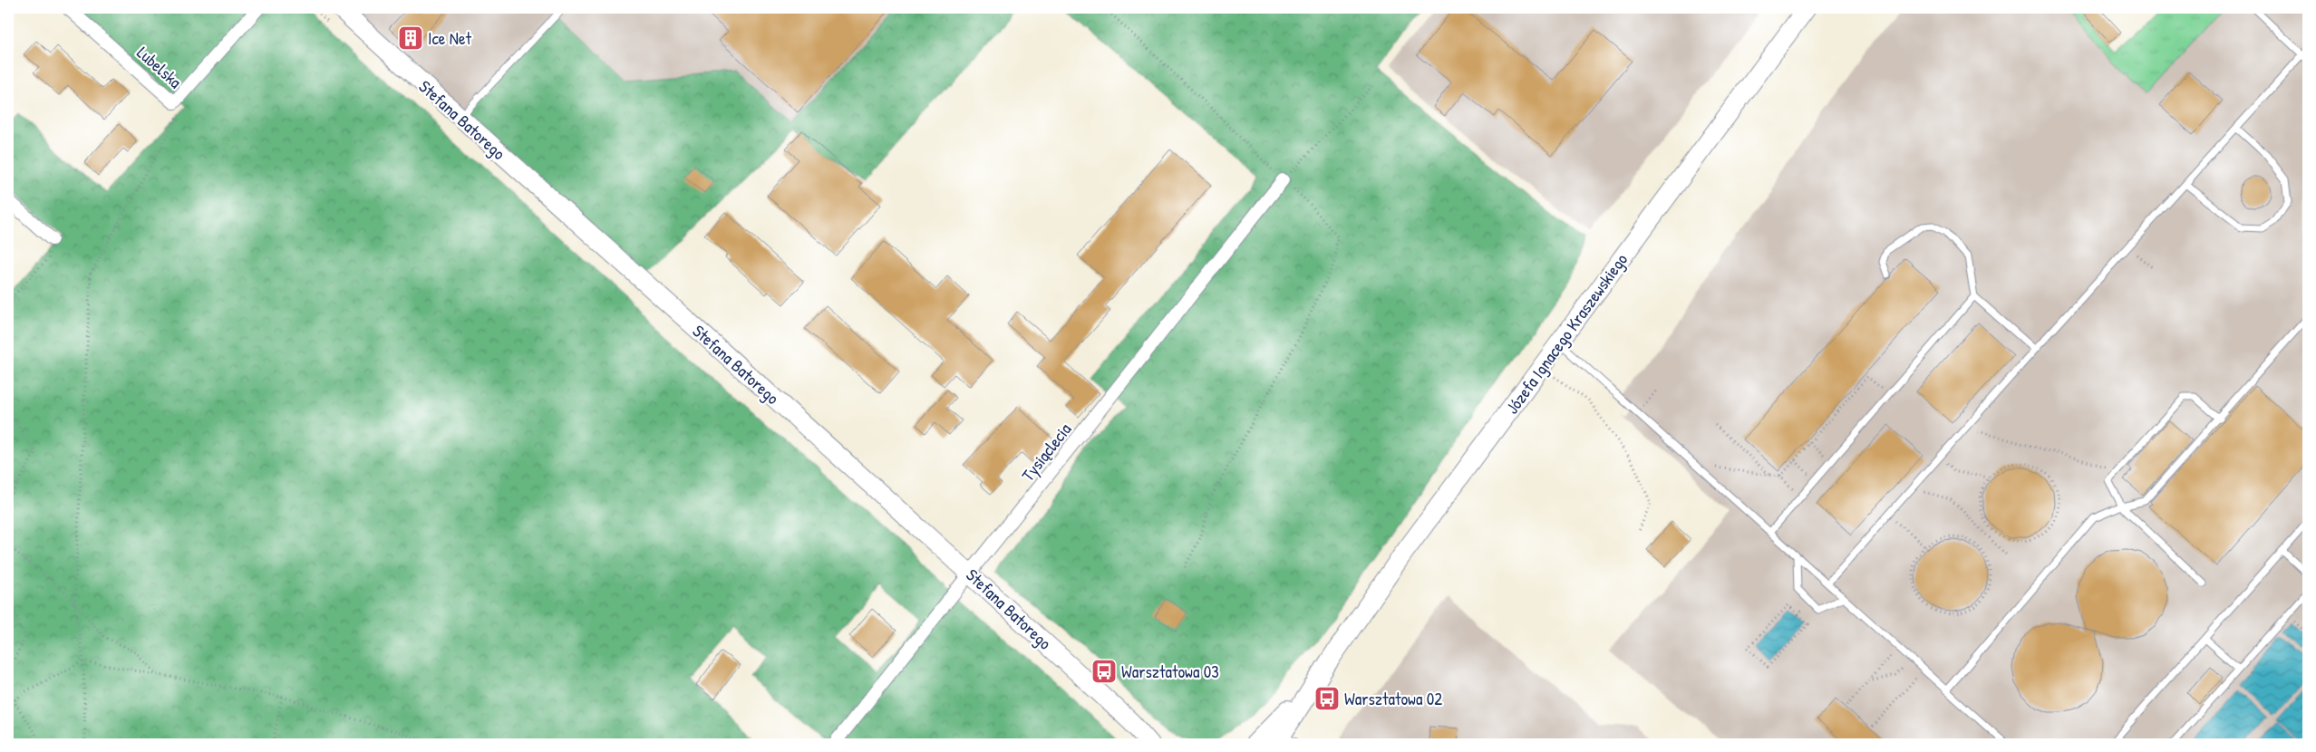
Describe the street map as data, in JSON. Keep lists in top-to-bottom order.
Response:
{
  "streets": {
    "street": [
      "Lubelska",
      "Stefana Batorego",
      "Józefa Ignacego Kraszewskiego",
      "Tysiąclecia"
    ]
  },
  "crossings": [
    ["Stefana Batorego", "Tysiąclecia"]
  ],
  "places": {
    "building": ["Ice Net"],
    "bus stop": ["Warsztatowa 03", "Warsztatowa 02"]
  }
}
